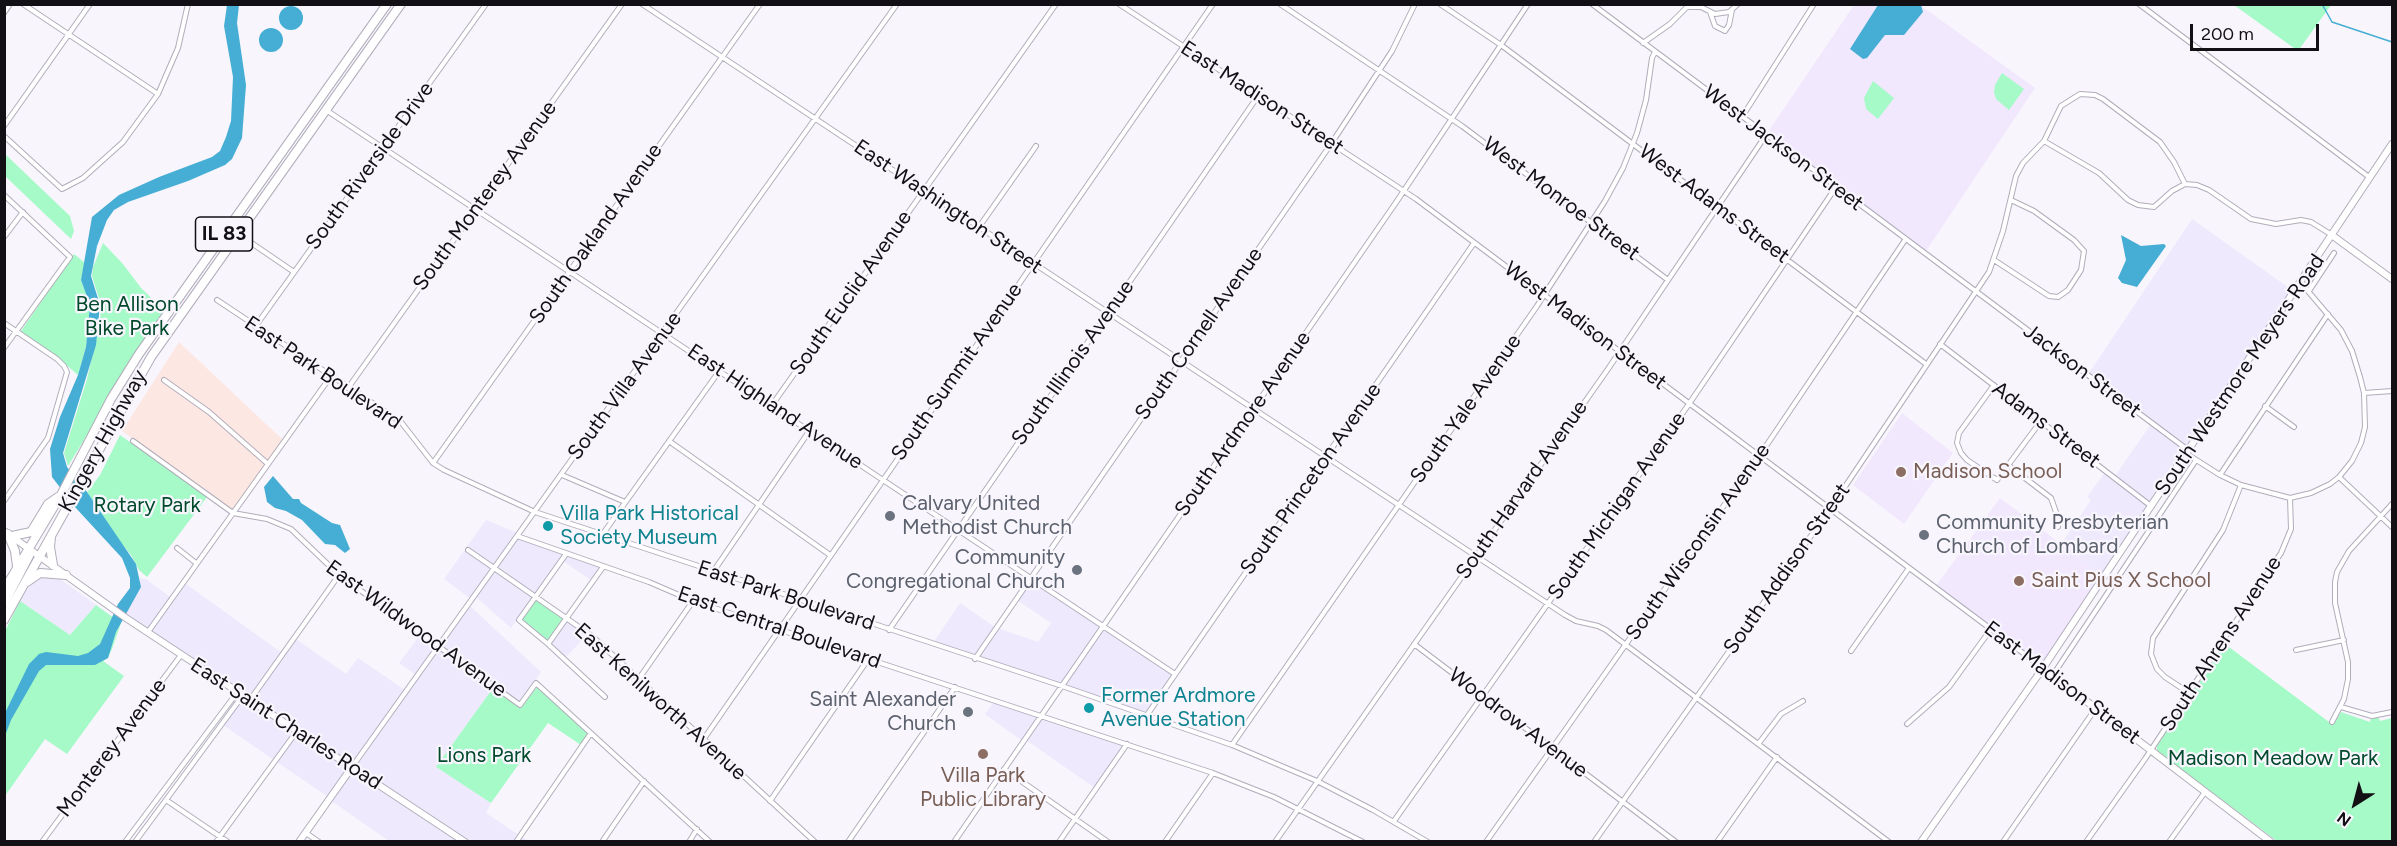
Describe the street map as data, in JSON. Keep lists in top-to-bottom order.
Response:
{
  "streets": {
    "highway": ["IL 83", "Kingery Highway"],
    "street": [
      "East Madison Street",
      "West Jackson Street",
      "South Riverside Drive",
      "South Monterey Avenue",
      "West Monroe Street",
      "West Adams Street",
      "East Washington Street",
      "South Oakland Avenue",
      "South Euclid Avenue",
      "West Madison Street",
      "South Cornell Avenue",
      "South Illinois Avenue",
      "Jackson Street",
      "South Summit Avenue",
      "East Park Boulevard",
      "South Westmore Meyers Road",
      "South Villa Avenue",
      "East Highland Avenue",
      "South Yale Avenue",
      "South Ardmore Avenue",
      "Adams Street",
      "South Princeton Avenue",
      "South Harvard Avenue",
      "South Michigan Avenue",
      "South Wisconsin Avenue",
      "South Addison Street",
      "East Central Boulevard",
      "East Wildwood Avenue",
      "South Ahrens Avenue",
      "East Kenilworth Avenue",
      "Woodrow Avenue",
      "East Saint Charles Road",
      "Monterey Avenue"
    ]
  },
  "crossings": [
    ["East Madison Street", "West Madison Street"],
    ["East Madison Street", "South Cornell Avenue"],
    ["East Madison Street", "South Illinois Avenue"],
    ["East Madison Street", "South Summit Avenue"],
    ["East Madison Street", "South Westmore Meyers Road"],
    ["East Madison Street", "South Ardmore Avenue"],
    ["East Madison Street", "South Ahrens Avenue"],
    ["West Jackson Street", "Jackson Street"],
    ["West Jackson Street", "South Yale Avenue"],
    ["West Jackson Street", "South Harvard Avenue"],
    ["West Jackson Street", "South Michigan Avenue"],
    ["West Jackson Street", "South Wisconsin Avenue"],
    ["West Jackson Street", "South Addison Street"],
    ["South Riverside Drive", "East Park Boulevard"],
    ["South Riverside Drive", "East Highland Avenue"],
    ["South Monterey Avenue", "East Park Boulevard"],
    ["South Monterey Avenue", "East Highland Avenue"],
    ["West Monroe Street", "South Cornell Avenue"],
    ["West Monroe Street", "South Yale Avenue"],
    ["West Monroe Street", "South Ardmore Avenue"],
    ["West Monroe Street", "South Harvard Avenue"],
    ["West Adams Street", "South Yale Avenue"],
    ["West Adams Street", "South Ardmore Avenue"],
    ["West Adams Street", "South Harvard Avenue"],
    ["West Adams Street", "South Michigan Avenue"],
    ["West Adams Street", "South Wisconsin Avenue"],
    ["West Adams Street", "South Addison Street"],
    ["East Washington Street", "South Oakland Avenue"],
    ["East Washington Street", "South Euclid Avenue"],
    ["East Washington Street", "South Cornell Avenue"],
    ["East Washington Street", "South Illinois Avenue"],
    ["East Washington Street", "South Summit Avenue"],
    ["East Washington Street", "South Villa Avenue"],
    ["East Washington Street", "South Yale Avenue"],
    ["East Washington Street", "South Ardmore Avenue"],
    ["East Washington Street", "South Princeton Avenue"],
    ["East Washington Street", "South Harvard Avenue"],
    ["East Washington Street", "South Michigan Avenue"],
    ["East Washington Street", "South Wisconsin Avenue"],
    ["East Washington Street", "South Addison Street"],
    ["South Oakland Avenue", "East Park Boulevard"],
    ["South Oakland Avenue", "East Highland Avenue"],
    ["South Euclid Avenue", "East Highland Avenue"],
    ["West Madison Street", "South Yale Avenue"],
    ["West Madison Street", "South Ardmore Avenue"],
    ["West Madison Street", "South Princeton Avenue"],
    ["West Madison Street", "South Harvard Avenue"],
    ["West Madison Street", "South Michigan Avenue"],
    ["West Madison Street", "South Wisconsin Avenue"],
    ["West Madison Street", "South Addison Street"],
    ["South Cornell Avenue", "East Park Boulevard"],
    ["South Cornell Avenue", "East Highland Avenue"],
    ["South Illinois Avenue", "East Park Boulevard"],
    ["South Illinois Avenue", "East Highland Avenue"],
    ["Jackson Street", "South Westmore Meyers Road"],
    ["Jackson Street", "South Addison Street"],
    ["Jackson Street", "South Ahrens Avenue"],
    ["South Summit Avenue", "East Park Boulevard"],
    ["South Summit Avenue", "East Highland Avenue"],
    ["South Summit Avenue", "East Central Boulevard"],
    ["South Summit Avenue", "East Kenilworth Avenue"],
    ["East Park Boulevard", "South Villa Avenue"],
    ["East Park Boulevard", "South Yale Avenue"],
    ["East Park Boulevard", "South Ardmore Avenue"],
    ["East Park Boulevard", "South Princeton Avenue"],
    ["East Park Boulevard", "South Harvard Avenue"],
    ["East Park Boulevard", "South Michigan Avenue"],
    ["South Westmore Meyers Road", "Adams Street"],
    ["South Villa Avenue", "East Highland Avenue"],
    ["South Villa Avenue", "East Central Boulevard"],
    ["South Villa Avenue", "East Wildwood Avenue"],
    ["South Villa Avenue", "East Kenilworth Avenue"],
    ["South Villa Avenue", "East Saint Charles Road"],
    ["East Highland Avenue", "South Ardmore Avenue"],
    ["East Highland Avenue", "Kingery Highway"],
    ["East Highland Avenue", "South Princeton Avenue"],
    ["South Ardmore Avenue", "East Central Boulevard"],
    ["Adams Street", "South Addison Street"],
    ["Kingery Highway", "East Saint Charles Road"],
    ["South Harvard Avenue", "East Central Boulevard"],
    ["South Harvard Avenue", "Woodrow Avenue"],
    ["South Michigan Avenue", "Woodrow Avenue"],
    ["South Wisconsin Avenue", "Woodrow Avenue"],
    ["South Addison Street", "Woodrow Avenue"],
    ["East Saint Charles Road", "Monterey Avenue"]
  ],
  "parks": [
    "Ben Allison Bike Park",
    "Rotary Park",
    "Lions Park",
    "Madison Meadow Park"
  ],
  "places": [
    "Madison School",
    "Calvary United Methodist Church",
    "Villa Park Historical Society Museum",
    "Community Presbyterian Church of Lombard",
    "Community Congregational Church",
    "Saint Pius X School",
    "Former Ardmore Avenue Station",
    "Saint Alexander Church",
    "Villa Park Public Library"
  ],
  "scale_bar": "200 m",
  "north": "bottom left"
}
